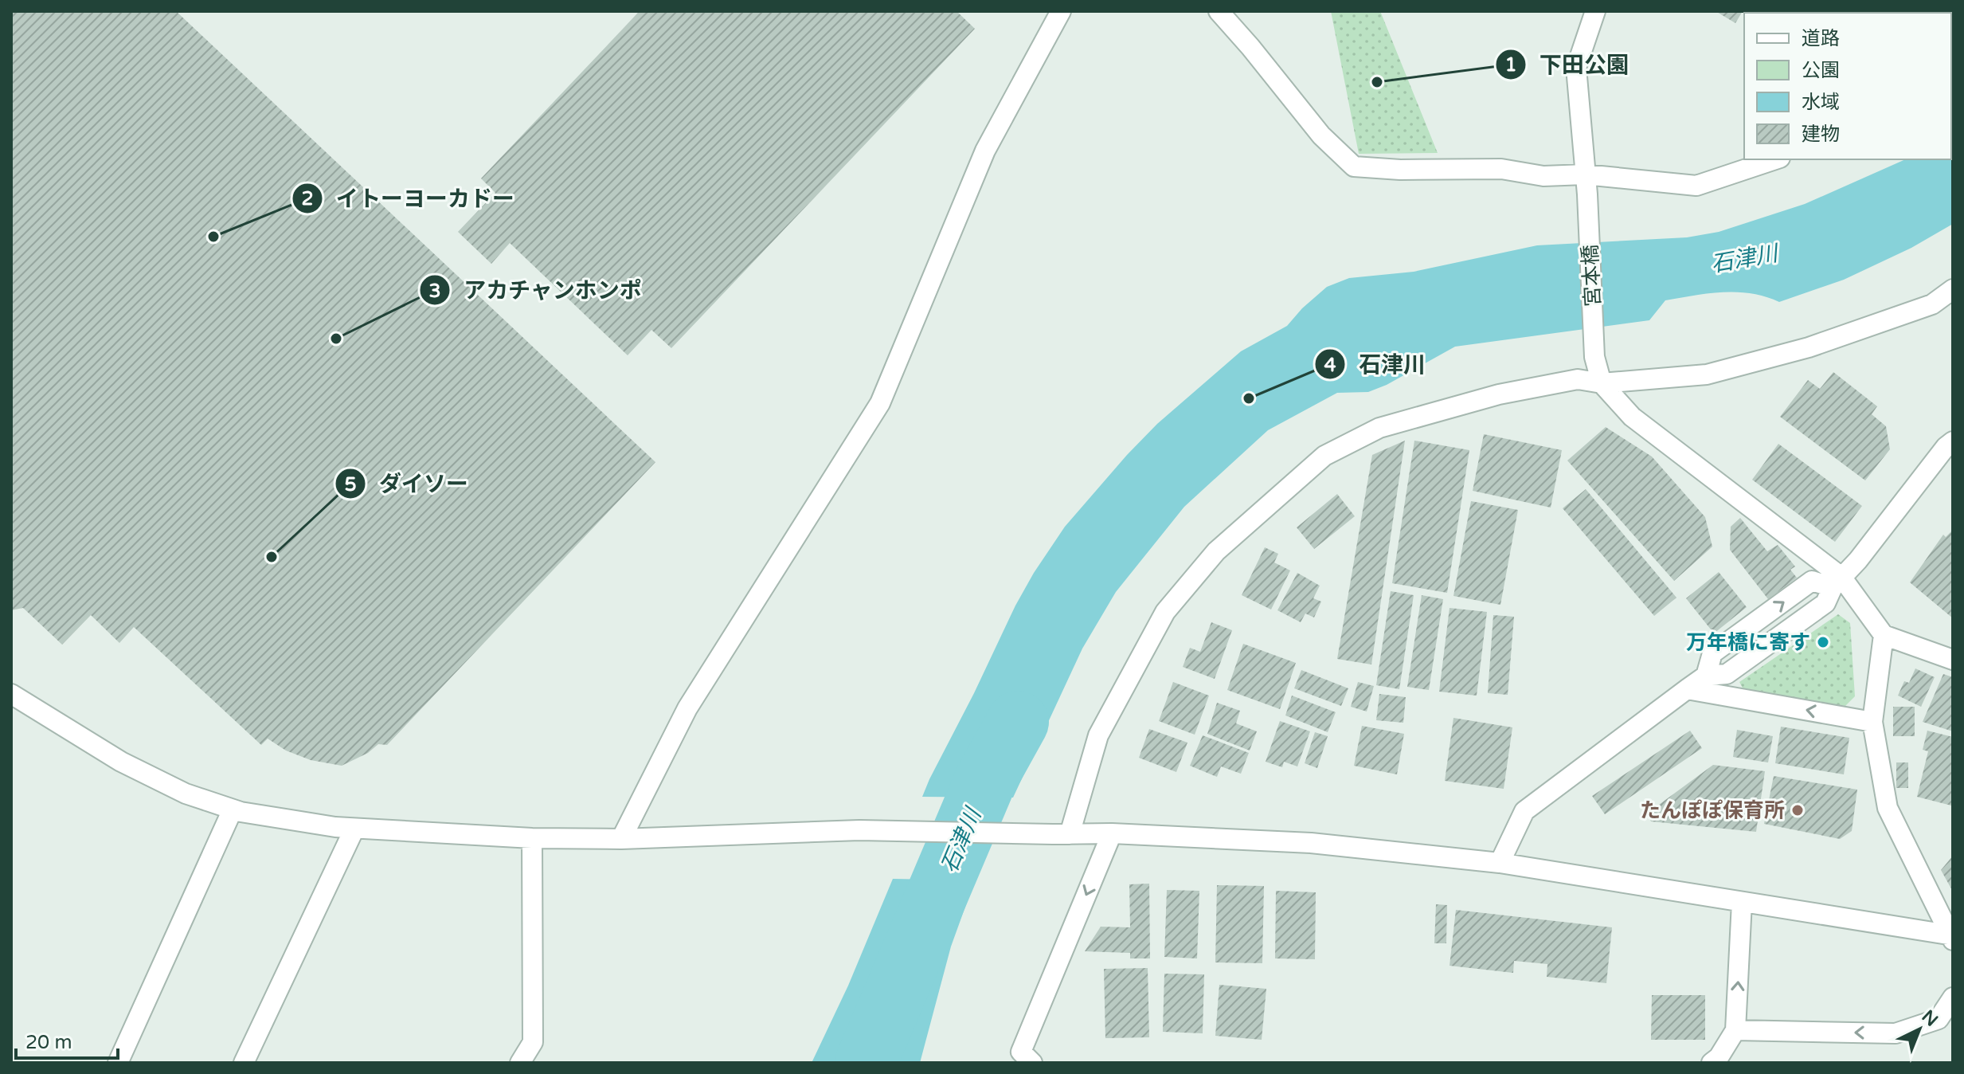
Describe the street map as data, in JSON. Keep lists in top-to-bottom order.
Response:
{
  "streets": {
    "street": ["宮本橋"]
  },
  "water": ["石津川"],
  "places": [
    "下田公園",
    "イトーヨーカドー",
    "アカチャンホンポ",
    "石津川",
    "ダイソー",
    "万年橋に寄す",
    "たんぽぽ保育所"
  ],
  "legend": [
    "道路",
    "公園",
    "水域",
    "建物"
  ],
  "scale_bar": "20 m",
  "north": "top right"
}
